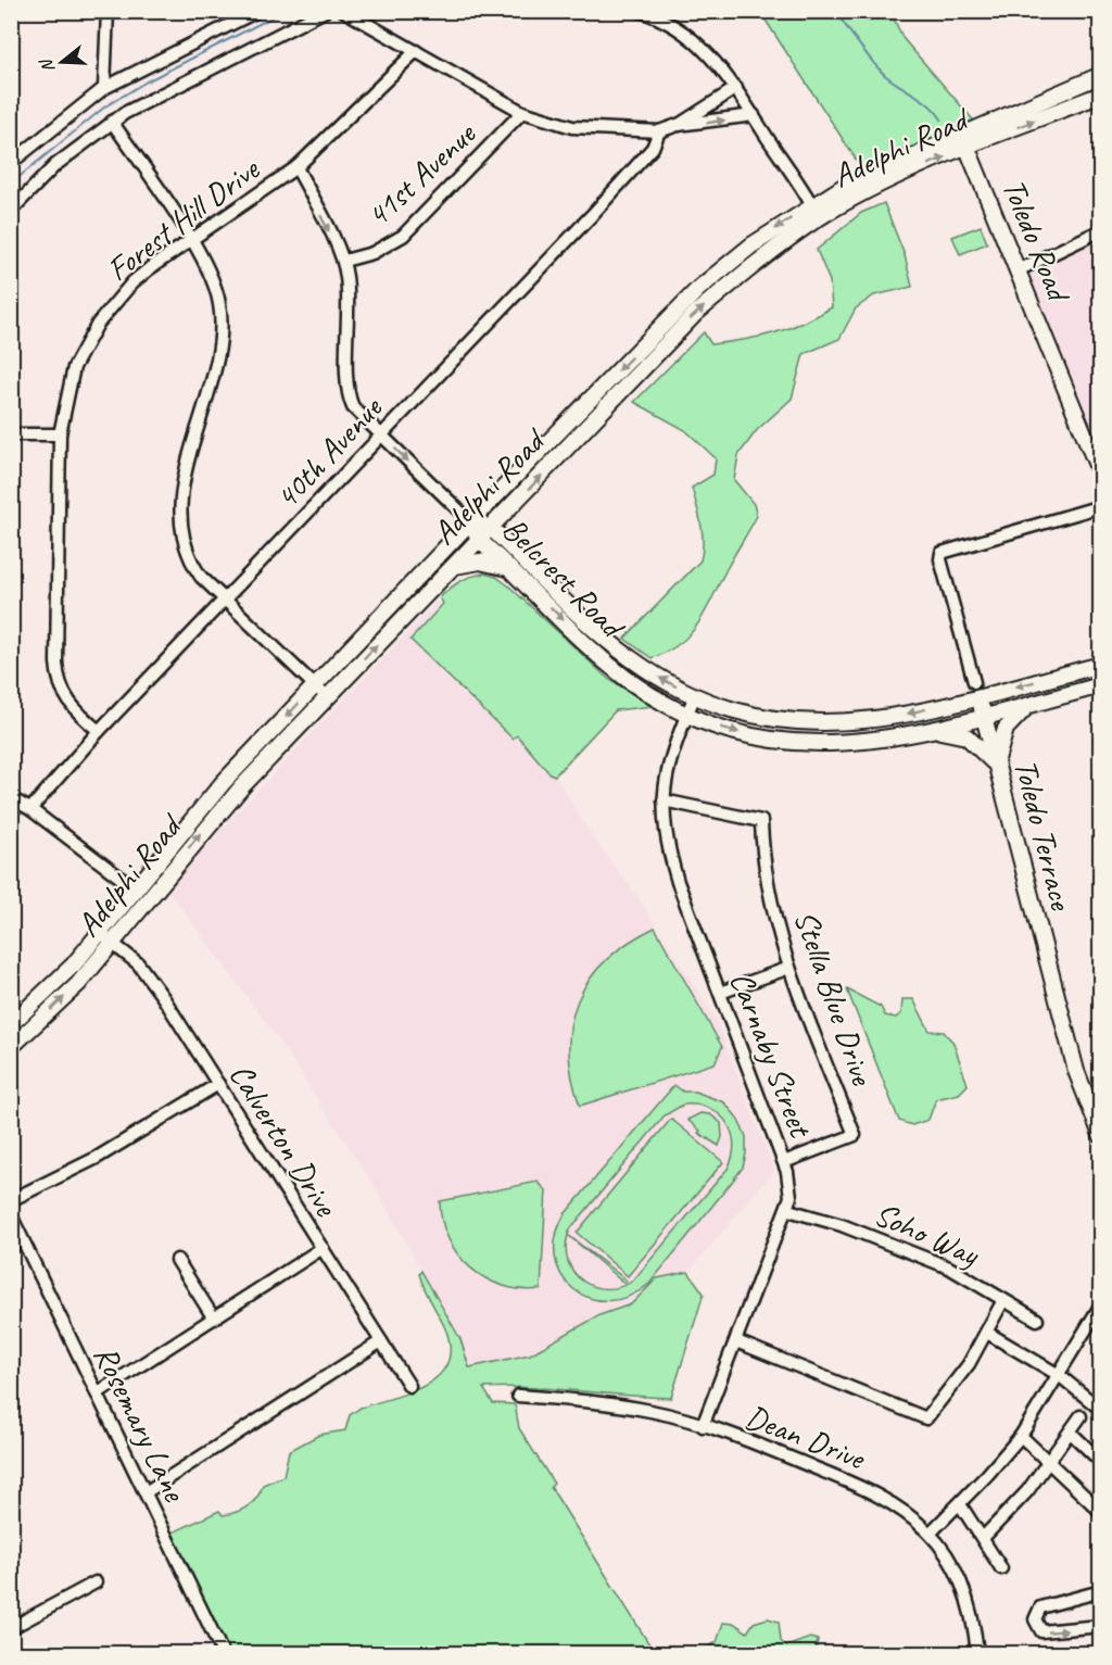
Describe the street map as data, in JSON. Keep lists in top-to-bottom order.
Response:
{
  "streets": {
    "main road": [
      "Adelphi Road",
      "Toledo Road",
      "Belcrest Road",
      "Toledo Terrace"
    ],
    "street": [
      "41st Avenue",
      "Forest Hill Drive",
      "40th Avenue",
      "Stella Blue Drive",
      "Carnaby Street",
      "Calverton Drive",
      "Soho Way",
      "Rosemary Lane",
      "Dean Drive"
    ]
  },
  "crossings": [
    ["Adelphi Road", "Toledo Road"],
    ["Adelphi Road", "Belcrest Road"],
    ["Adelphi Road", "Calverton Drive"],
    ["Forest Hill Drive", "40th Avenue"],
    ["Belcrest Road", "Toledo Terrace"],
    ["Belcrest Road", "Carnaby Street"],
    ["Stella Blue Drive", "Carnaby Street"],
    ["Carnaby Street", "Soho Way"],
    ["Carnaby Street", "Dean Drive"]
  ],
  "north": "left"
}
